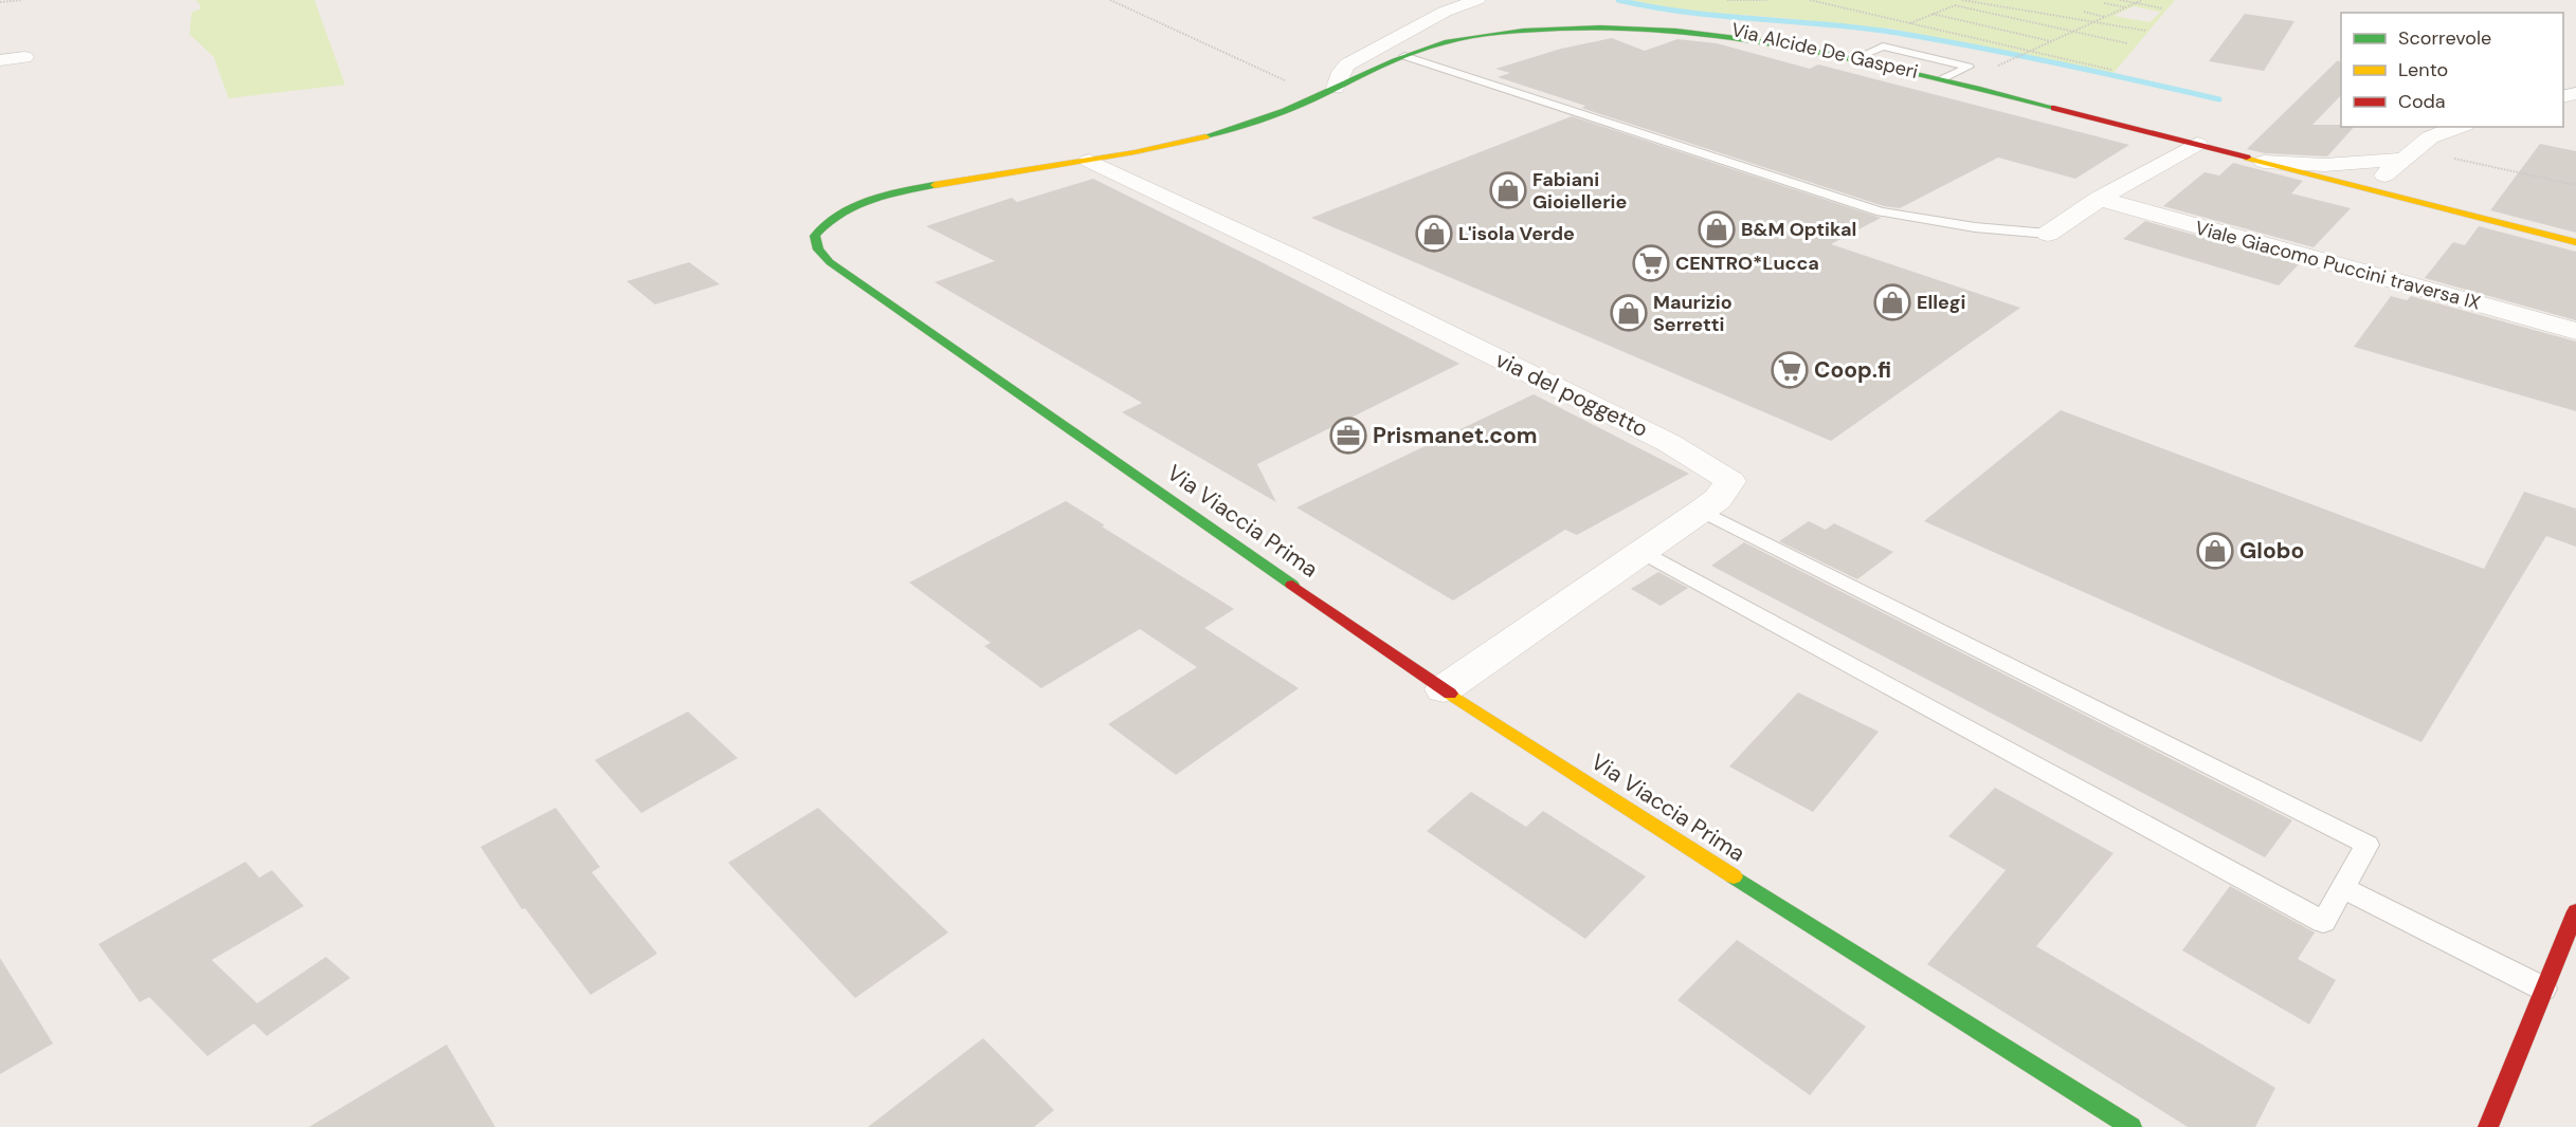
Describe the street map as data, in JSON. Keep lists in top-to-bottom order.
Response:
{
  "streets": {
    "street": [
      "Via Alcide De Gasperi",
      "Viale Giacomo Puccini traversa IX",
      "via del poggetto",
      "Via Viaccia Prima"
    ]
  },
  "crossings": [
    ["Via Alcide De Gasperi", "Via Viaccia Prima"],
    ["via del poggetto", "Via Viaccia Prima"]
  ],
  "places": {
    "shop": [
      "Fabiani Gioiellerie",
      "B&M Optikal",
      "L'isola Verde",
      "Ellegi",
      "Maurizio Serretti",
      "Globo"
    ],
    "supermarket": ["CENTRO*Lucca", "Coop.fi"],
    "office": ["Prismanet.com"]
  },
  "legend": ["Scorrevole", "Lento", "Coda"]
}
